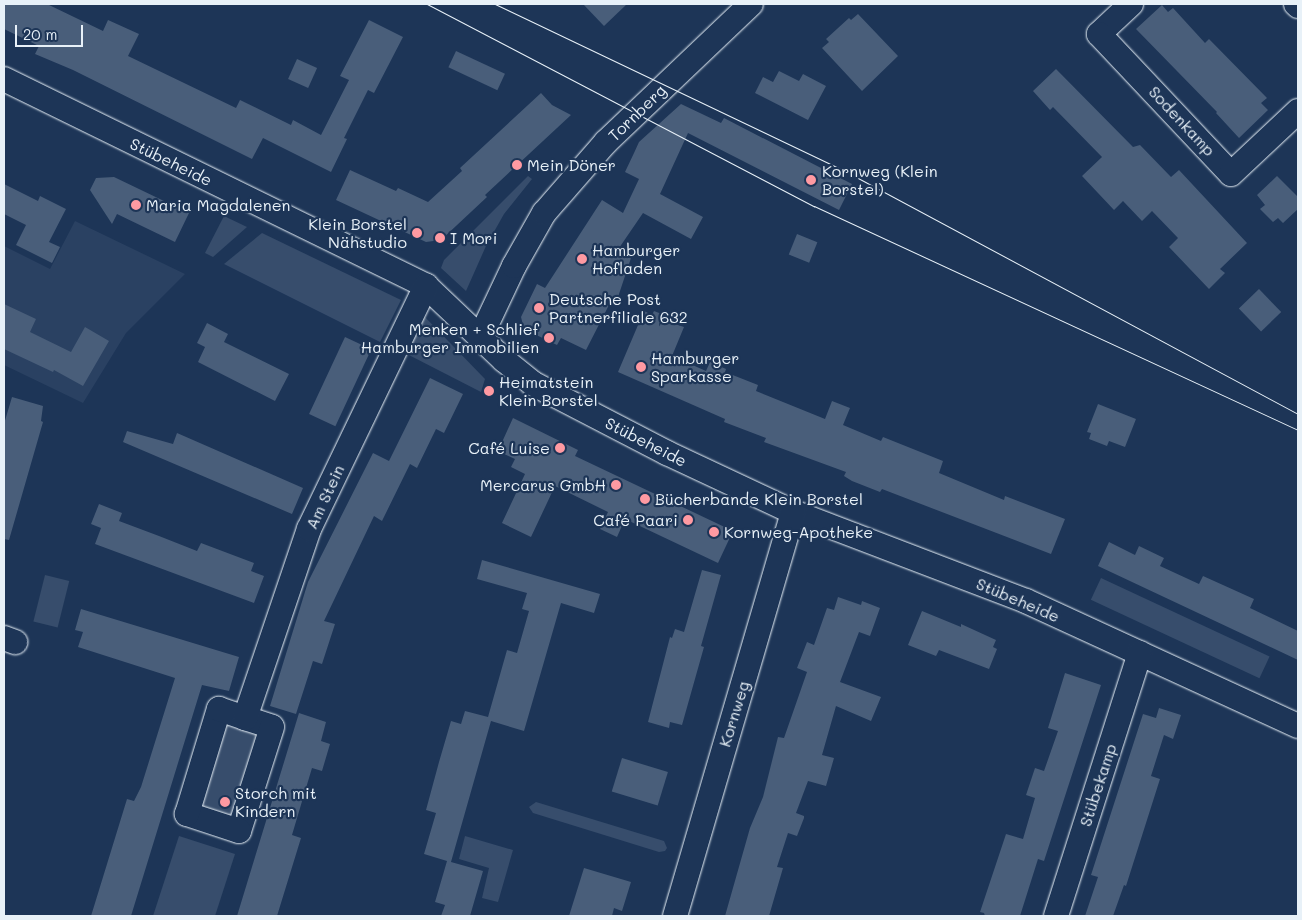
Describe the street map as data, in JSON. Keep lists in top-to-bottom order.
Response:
{
  "streets": {
    "street": [
      "Tornberg",
      "Sodenkamp",
      "Stübeheide",
      "Am Stein",
      "Kornweg",
      "Stübekamp"
    ]
  },
  "crossings": [
    ["Tornberg", "Stübeheide"],
    ["Stübeheide", "Am Stein"],
    ["Stübeheide", "Kornweg"],
    ["Stübeheide", "Stübekamp"]
  ],
  "places": [
    "Mein Döner",
    "Kornweg (Klein Borstel)",
    "Maria Magdalenen",
    "Klein Borstel Nähstudio",
    "I Mori",
    "Hamburger Hofladen",
    "Deutsche Post Partnerfiliale 632",
    "Menken + Schlief Hamburger Immobilien",
    "Hamburger Sparkasse",
    "Heimatstein Klein Borstel",
    "Café Luise",
    "Mercarus GmbH",
    "Bücherbande Klein Borstel",
    "Café Paari",
    "Kornweg-Apotheke",
    "Storch mit Kindern"
  ],
  "scale_bar": "20 m"
}
